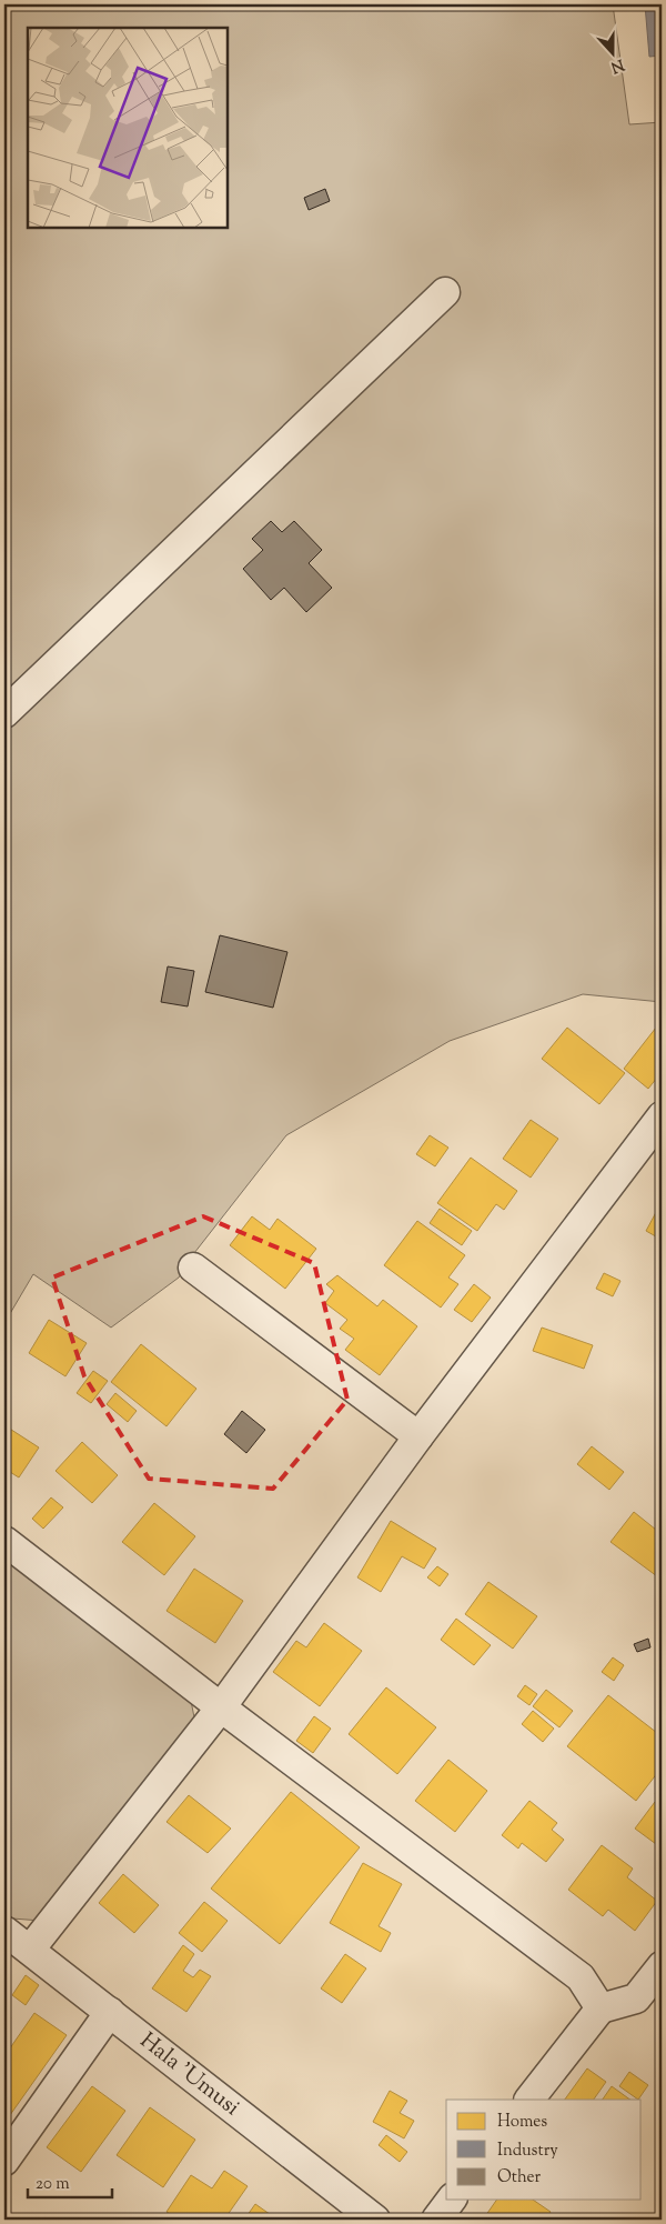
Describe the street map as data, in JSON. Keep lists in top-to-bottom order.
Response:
{
  "streets": {
    "street": ["Hala 'Umusi"]
  },
  "legend": ["Homes", "Industry", "Other"],
  "scale_bar": "20 m",
  "north": "bottom"
}
